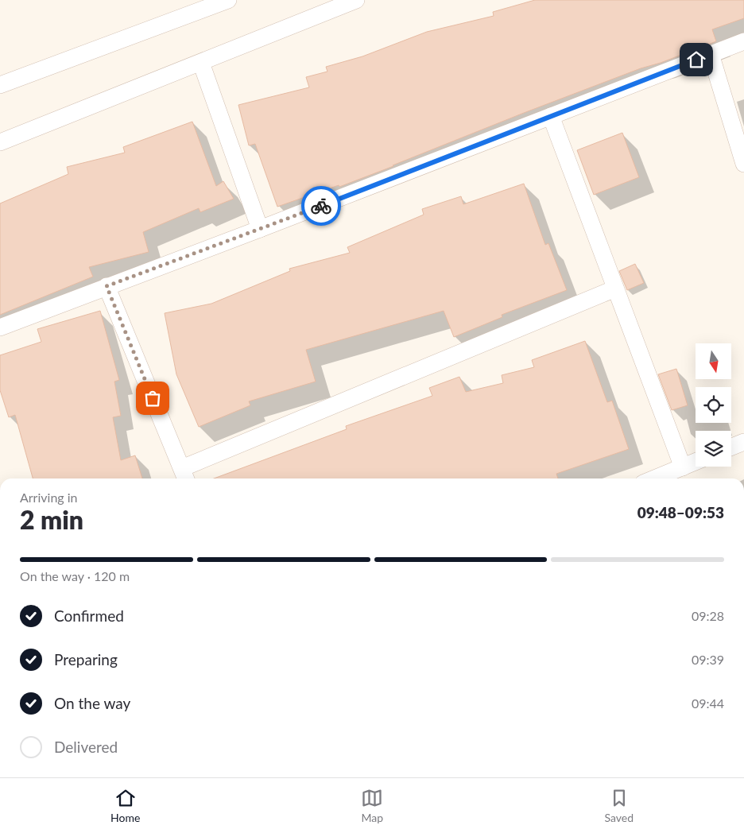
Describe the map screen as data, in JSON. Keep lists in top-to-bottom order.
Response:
{
  "north": "bottom",
  "page": {
    "heading": ["2 min", "Arriving in", "09:48–09:53"],
    "bar": "On the way · 120 m",
    "list": [
      ["Confirmed", "09:28"],
      ["Preparing", "09:39"],
      ["On the way", "09:44"],
      "Delivered"
    ],
    "tabs": ["Home", "Map", "Saved"]
  }
}
